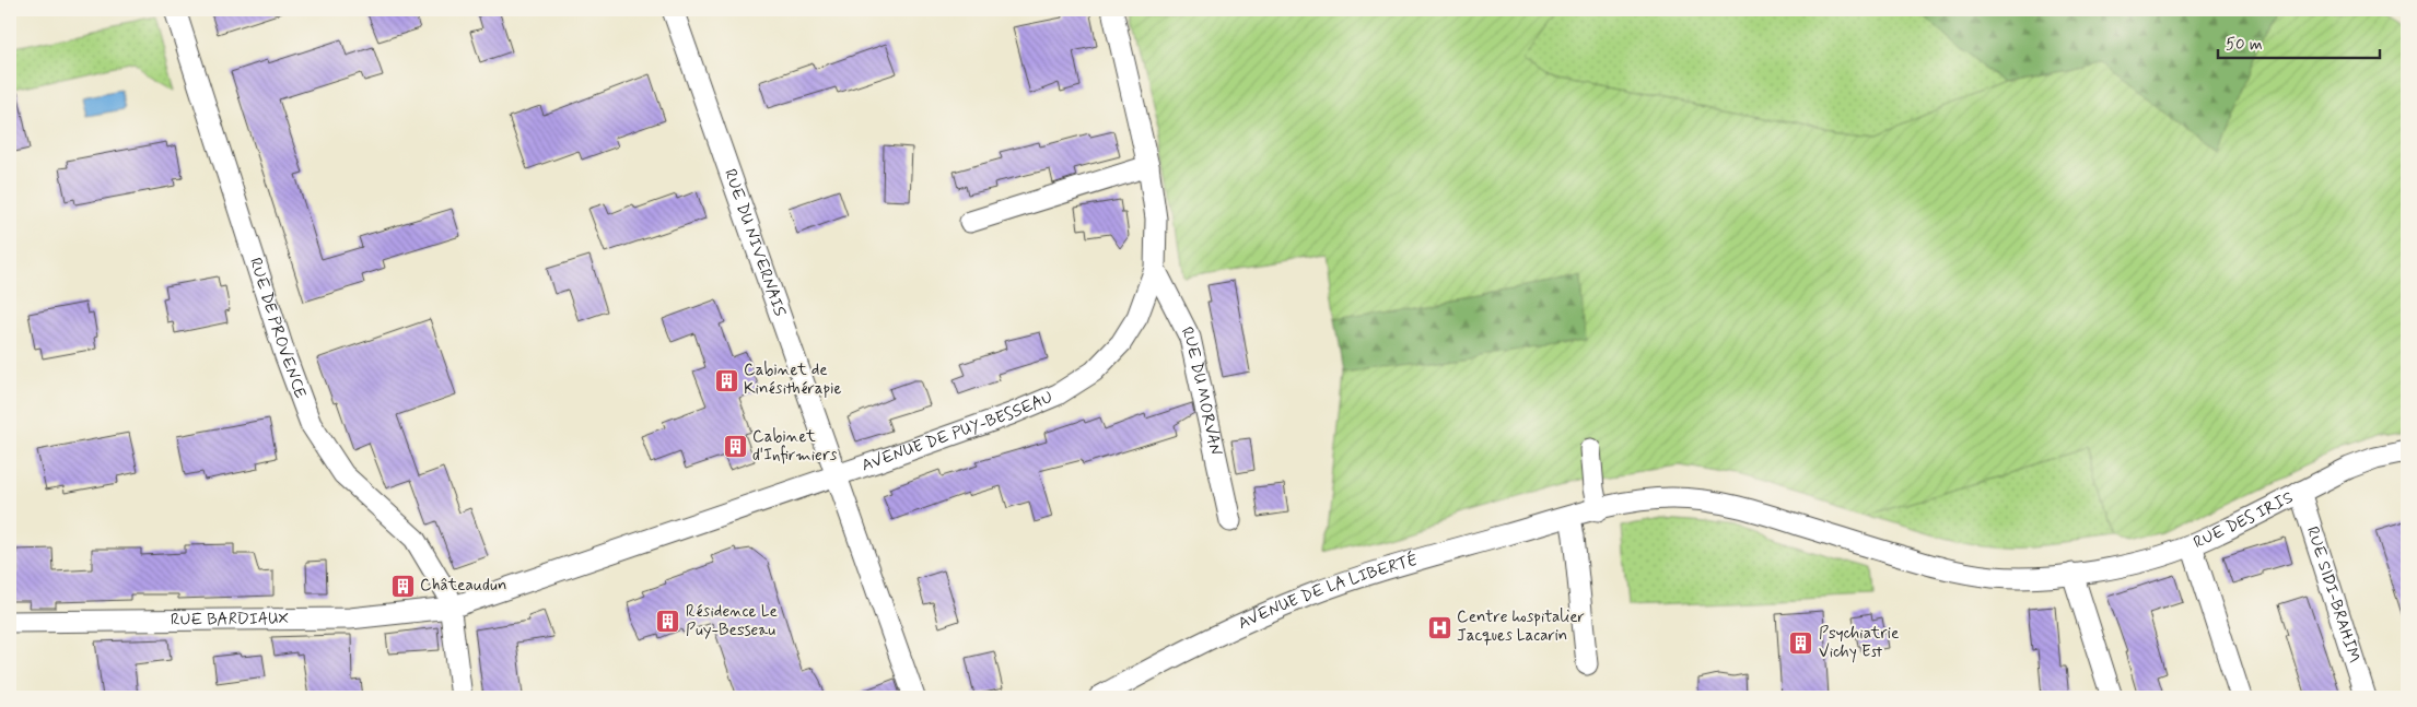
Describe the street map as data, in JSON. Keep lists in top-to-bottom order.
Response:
{
  "streets": {
    "street": [
      "RUE DU NIVERNAIS",
      "RUE DE PROVENCE",
      "RUE DU MORVAN",
      "AVENUE DE PUY-BESSEAU",
      "RUE DES IRIS",
      "AVENUE DE LA LIBERTÉ",
      "RUE SIDI-BRAHIM",
      "RUE BARDIAUX"
    ]
  },
  "crossings": [
    ["RUE DU NIVERNAIS", "AVENUE DE PUY-BESSEAU"],
    ["RUE DE PROVENCE", "AVENUE DE PUY-BESSEAU"],
    ["RUE DE PROVENCE", "RUE BARDIAUX"],
    ["RUE DU MORVAN", "AVENUE DE PUY-BESSEAU"],
    ["AVENUE DE PUY-BESSEAU", "RUE BARDIAUX"],
    ["RUE DES IRIS", "AVENUE DE LA LIBERTÉ"],
    ["RUE DES IRIS", "RUE SIDI-BRAHIM"]
  ],
  "places": {
    "building": [
      "Cabinet de Kinésithérapie",
      "Cabinet d'Infirmiers",
      "Châteaudun",
      "Résidence Le Puy-Besseau",
      "Psychiatrie Vichy Est"
    ],
    "hospital": ["Centre hospitalier Jacques Lacarin"]
  },
  "scale_bar": "50 m"
}
